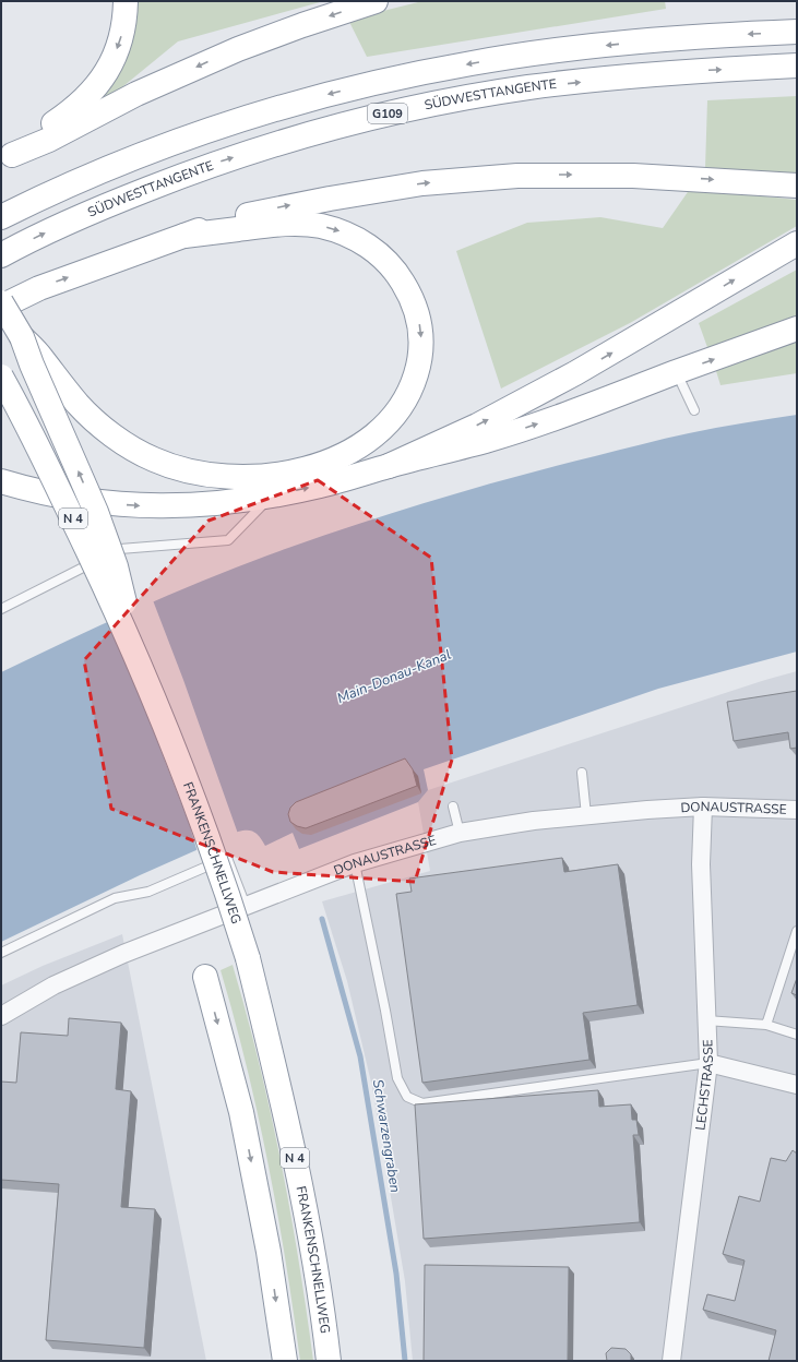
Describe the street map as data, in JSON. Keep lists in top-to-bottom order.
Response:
{
  "streets": {
    "highway": [
      "SÜDWESTTANGENTE",
      "G109",
      "N 4",
      "FRANKENSCHNELLWEG"
    ],
    "street": ["DONAUSTRASSE", "LECHSTRASSE"]
  },
  "crossings": [
    ["DONAUSTRASSE", "LECHSTRASSE"]
  ],
  "water": ["Main-Donau-Kanal", "Schwarzengraben"]
}
